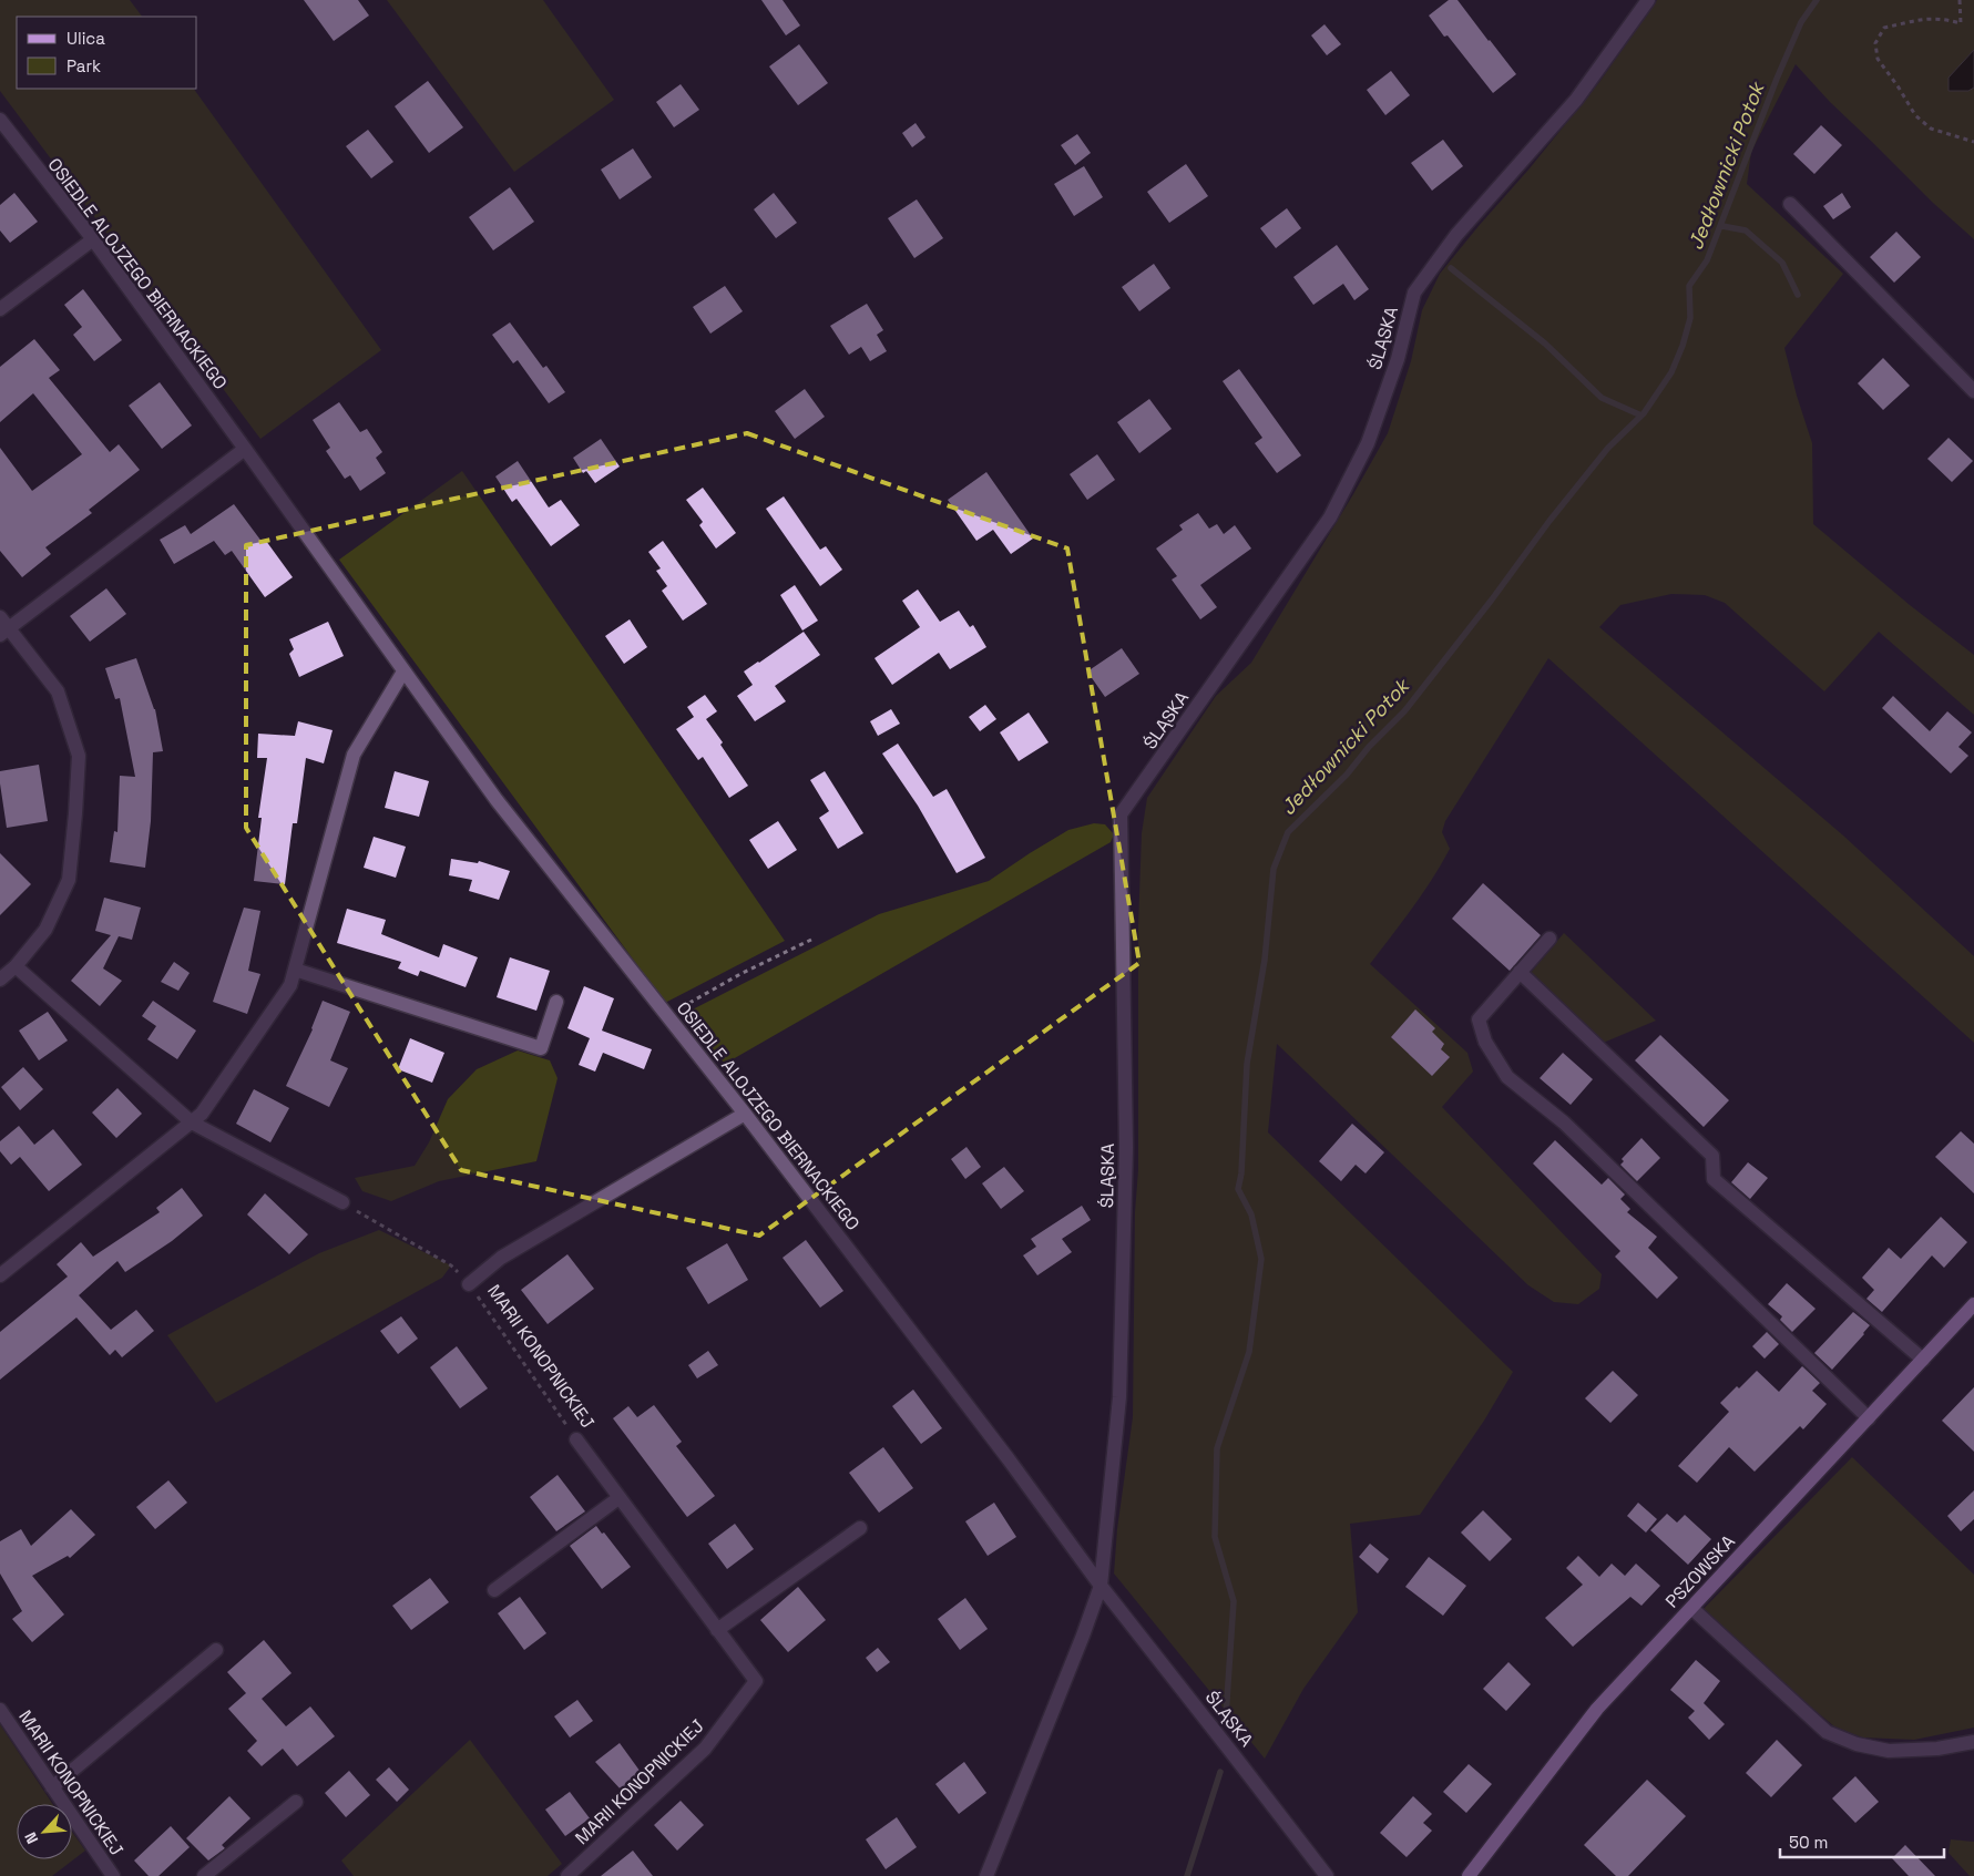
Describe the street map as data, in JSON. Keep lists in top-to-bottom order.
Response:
{
  "streets": {
    "main road": ["PSZOWSKA"],
    "street": ["OSIEDLE ALOJZEGO BIERNACKIEGO", "ŚLĄSKA", "MARII KONOPNICKIEJ"]
  },
  "crossings": [
    ["OSIEDLE ALOJZEGO BIERNACKIEGO", "ŚLĄSKA"],
    ["OSIEDLE ALOJZEGO BIERNACKIEGO", "MARII KONOPNICKIEJ"]
  ],
  "water": ["Jedłownicki Potok"],
  "legend": ["Ulica", "Park"],
  "scale_bar": "50 m",
  "north": "bottom left"
}
